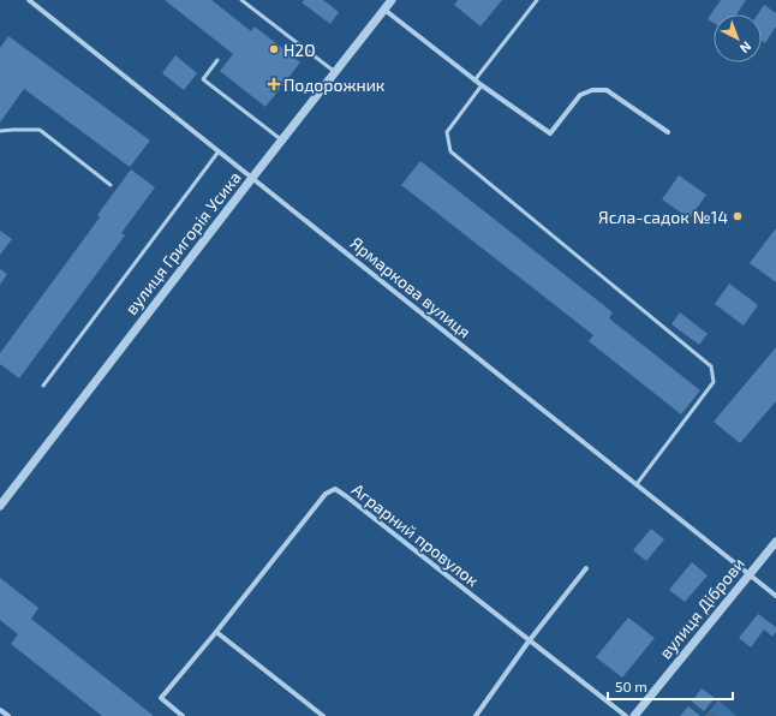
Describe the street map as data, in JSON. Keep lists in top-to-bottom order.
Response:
{
  "streets": {
    "street": [
      "вулиця Григорія Усика",
      "Ярмаркова вулиця",
      "Аграрний провулок",
      "вулиця Діброви"
    ]
  },
  "crossings": [
    ["вулиця Григорія Усика", "Ярмаркова вулиця"],
    ["Ярмаркова вулиця", "вулиця Діброви"]
  ],
  "places": {
    "other": ["H2O", "Ясла-садок №14"],
    "health": ["Подорожник"]
  },
  "scale_bar": "50 m",
  "north": "bottom right"
}
